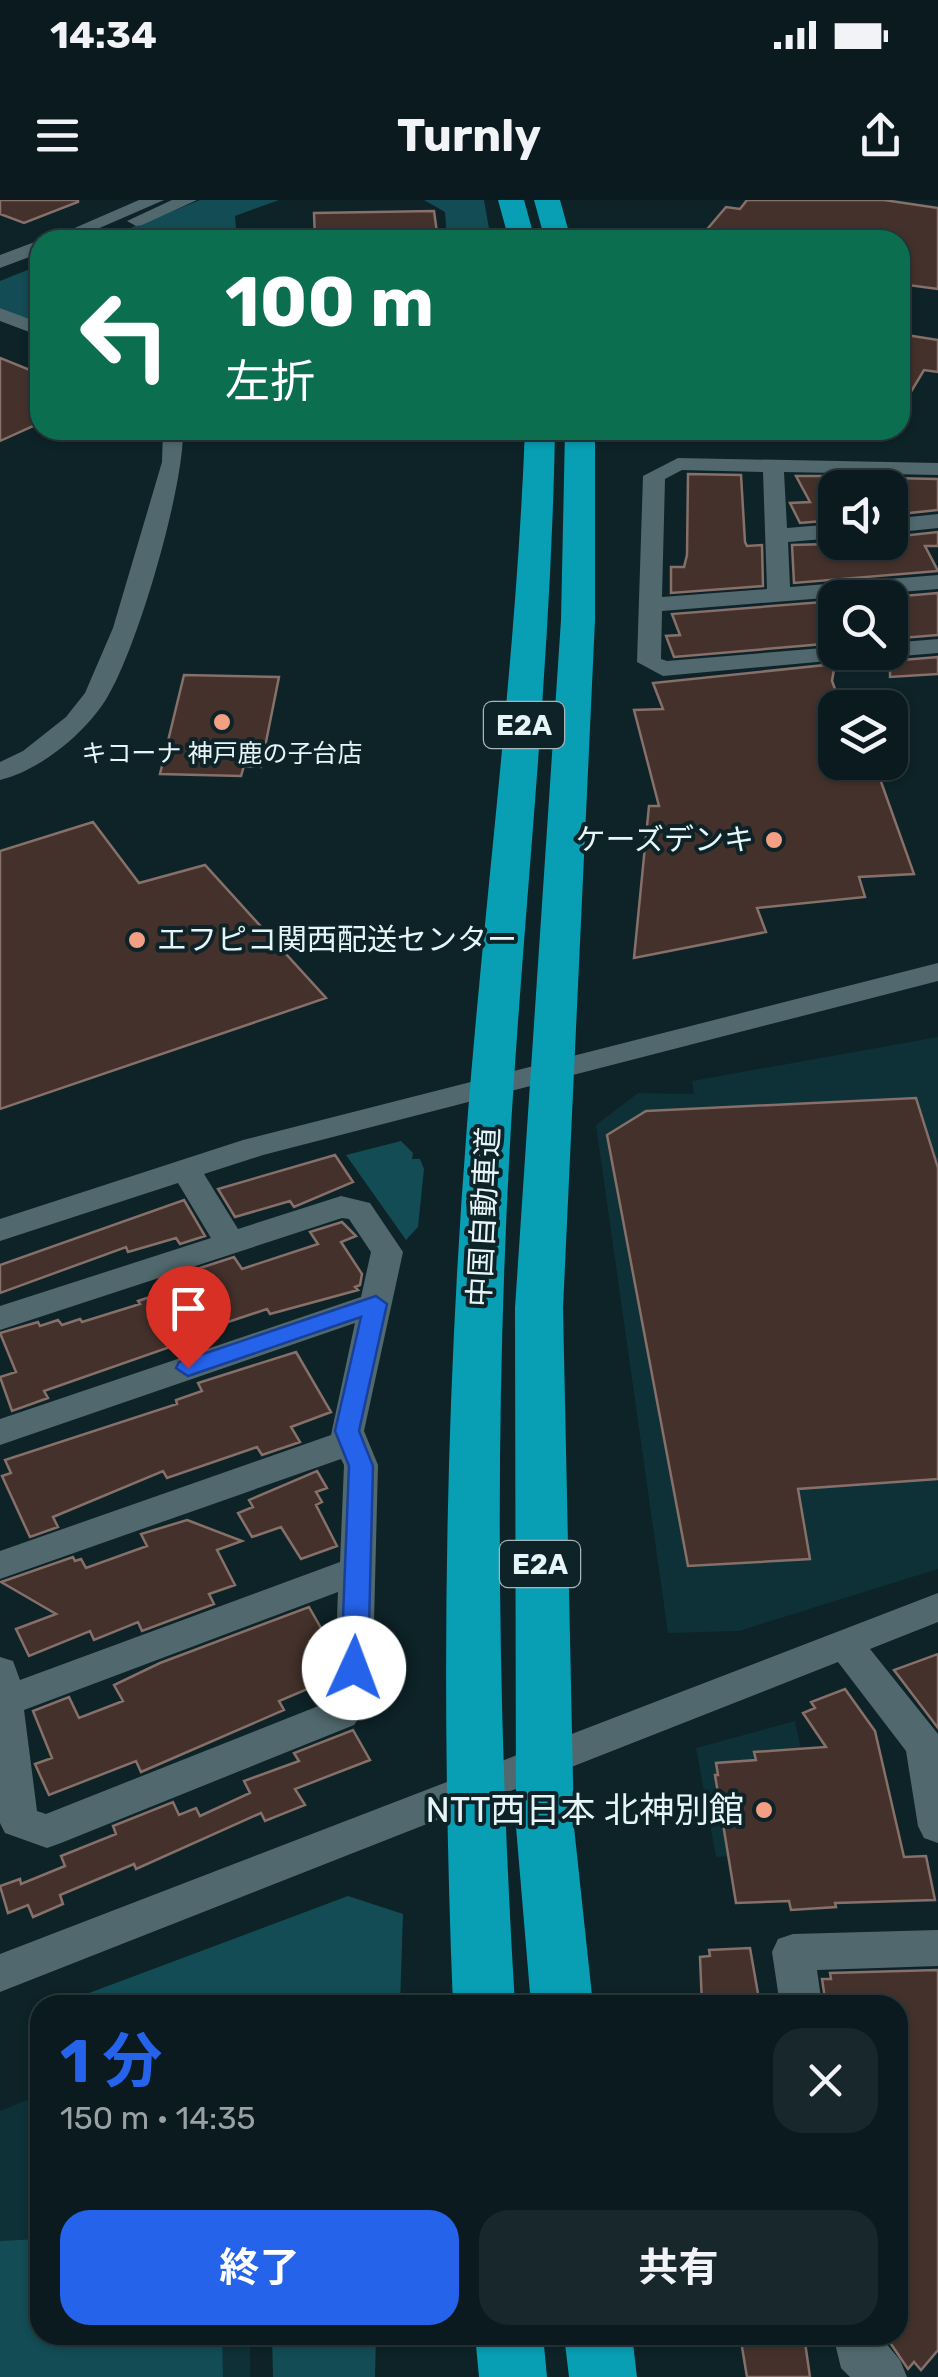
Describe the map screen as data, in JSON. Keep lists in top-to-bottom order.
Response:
{
  "streets": {
    "highway": ["E2A", "中国自動車道"]
  },
  "places": [
    "キコーナ 神戸鹿の子台店",
    "ケーズデンキ",
    "エフピコ関西配送センター",
    "NTT西日本 北神別館"
  ],
  "page": {
    "status": "14:34",
    "header": "Turnly",
    "turn": ["100 m", "左折"],
    "heading": ["1 分", "150 m · 14:35"],
    "buttons": ["終了", "共有"]
  }
}
